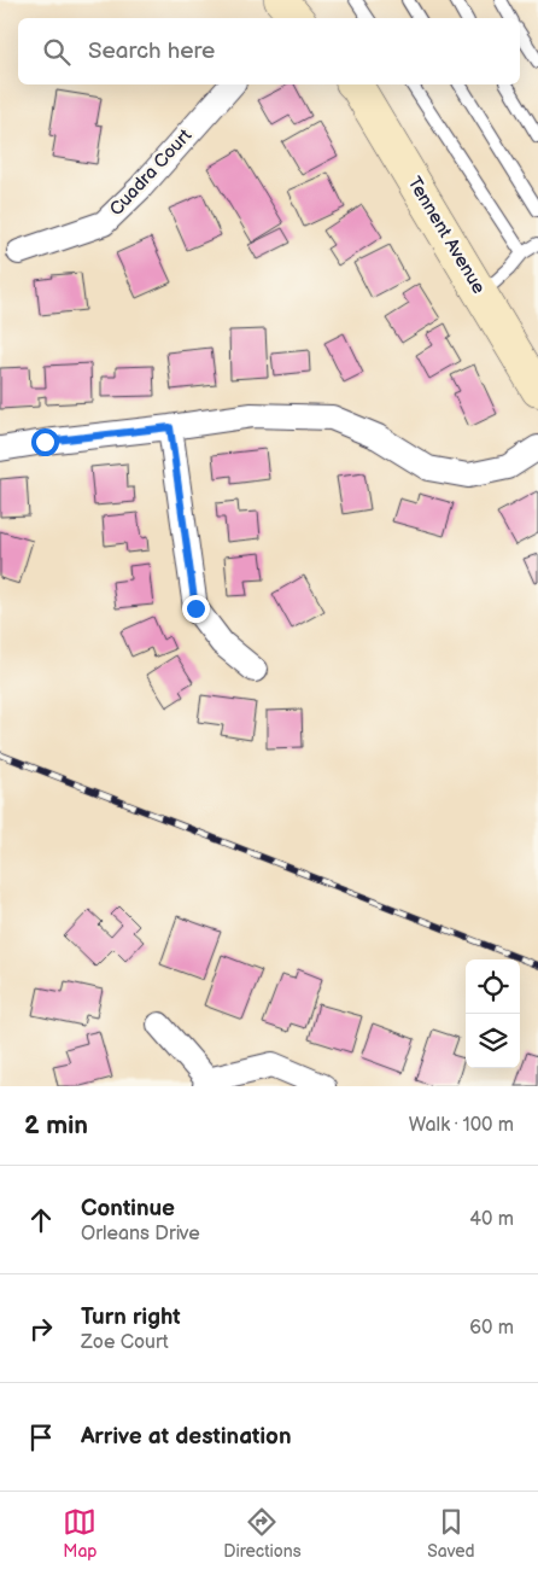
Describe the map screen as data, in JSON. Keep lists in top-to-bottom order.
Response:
{
  "streets": {
    "street": ["Cuadra Court", "Tennent Avenue"]
  },
  "page": {
    "search": "Search here",
    "heading": ["2 min", "Walk · 100 m"],
    "list": [
      ["Continue", "Orleans Drive", "40 m"],
      ["Turn right", "Zoe Court", "60 m"],
      "Arrive at destination"
    ],
    "nav": ["Map", "Directions", "Saved"]
  }
}
